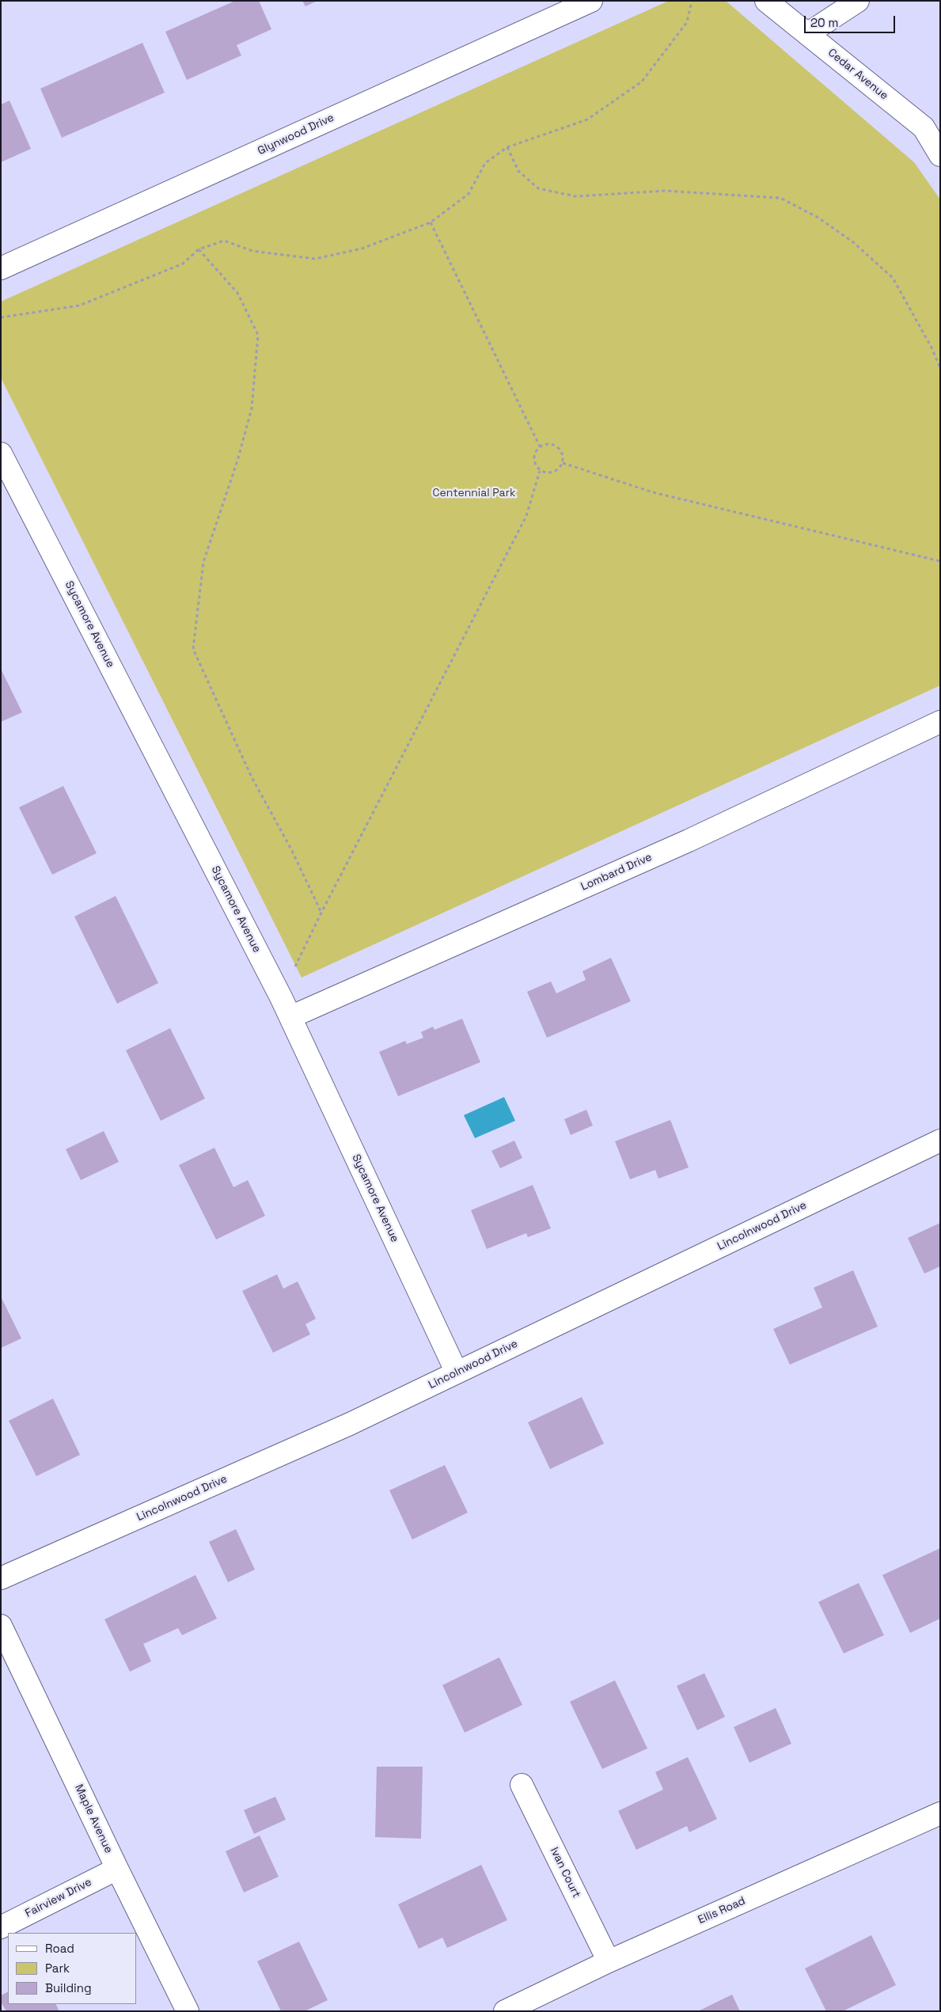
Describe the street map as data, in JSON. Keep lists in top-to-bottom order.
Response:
{
  "streets": {
    "street": [
      "Cedar Avenue",
      "Glynwood Drive",
      "Sycamore Avenue",
      "Lombard Drive",
      "Lincolnwood Drive",
      "Maple Avenue",
      "Ivan Court",
      "Fairview Drive",
      "Ellis Road"
    ]
  },
  "crossings": [
    ["Sycamore Avenue", "Lombard Drive"],
    ["Sycamore Avenue", "Lincolnwood Drive"],
    ["Maple Avenue", "Fairview Drive"],
    ["Ivan Court", "Ellis Road"]
  ],
  "parks": ["Centennial Park"],
  "legend": ["Road", "Park", "Building"],
  "scale_bar": "20 m"
}
